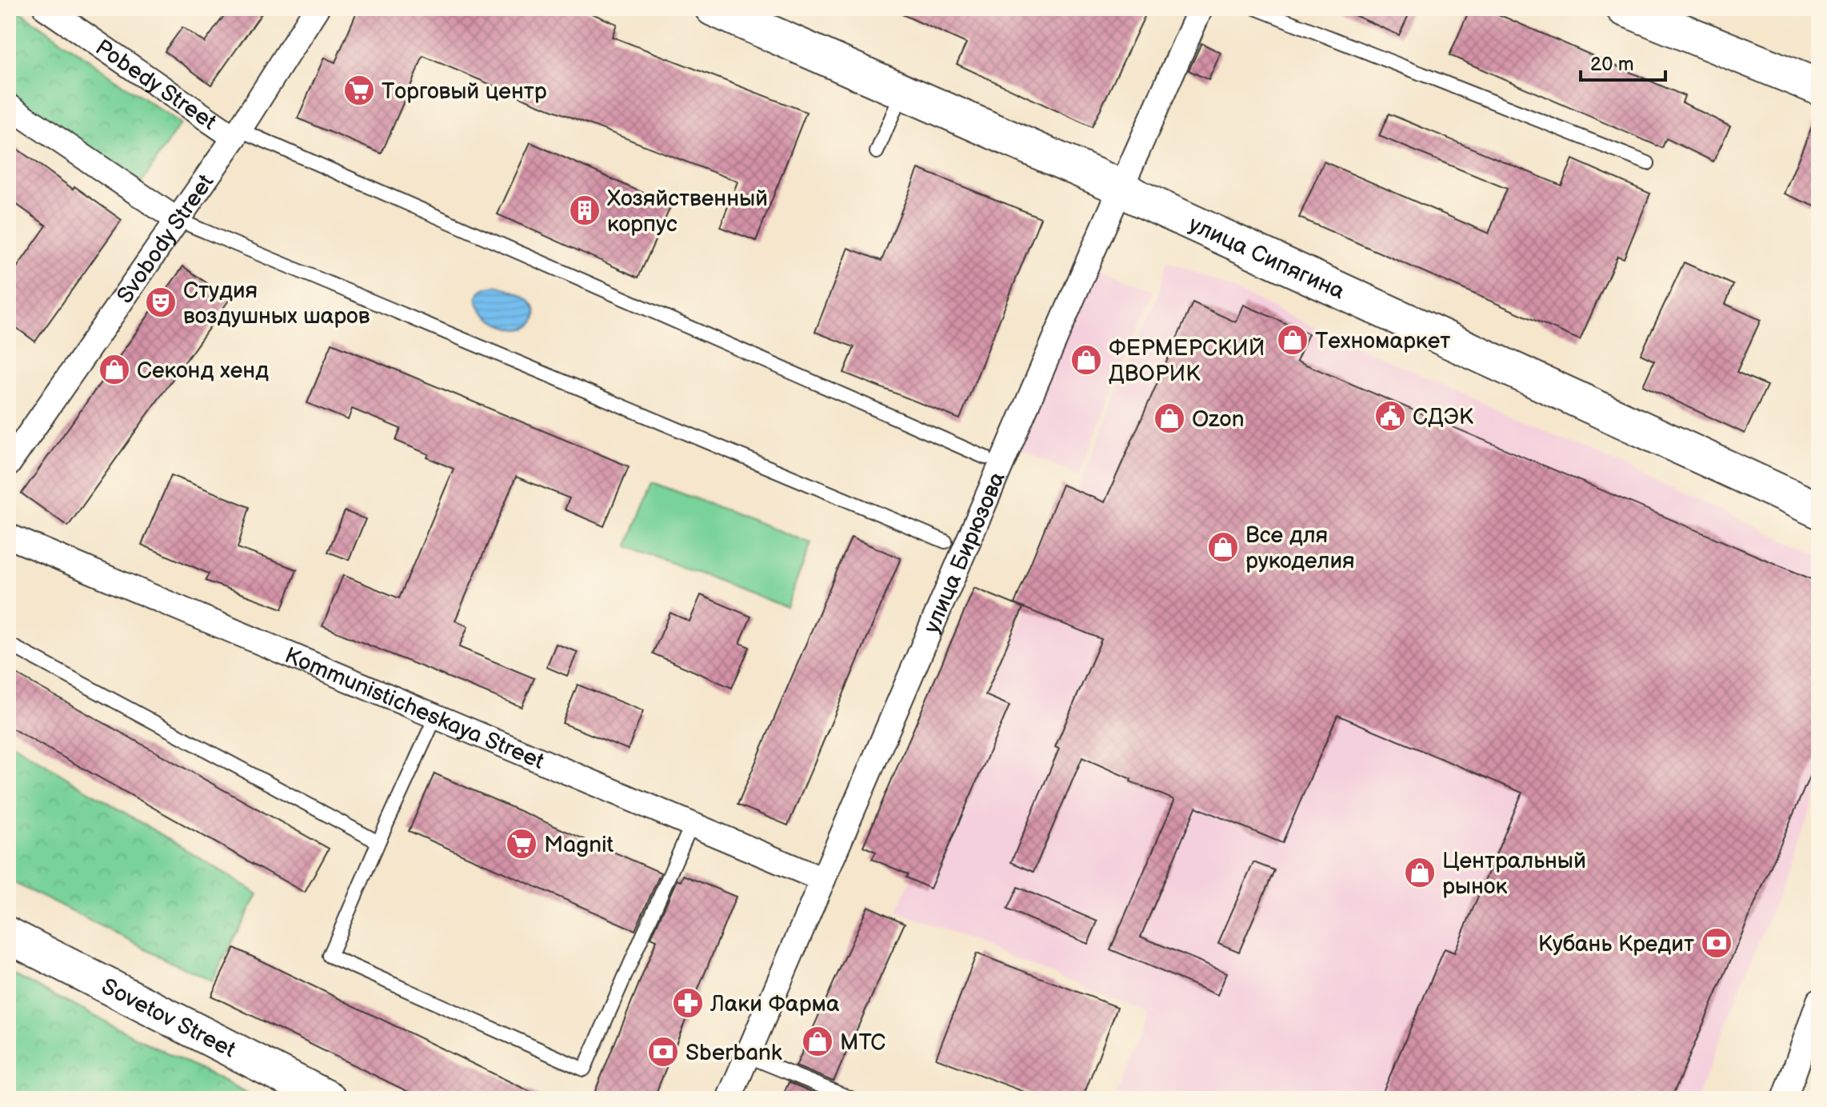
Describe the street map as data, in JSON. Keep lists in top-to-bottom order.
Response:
{
  "streets": {
    "street": [
      "Pobedy Street",
      "Svobody Street",
      "улица Сипягина",
      "улица Бирюзова",
      "Kommunisticheskaya Street",
      "Sovetov Street"
    ]
  },
  "crossings": [
    ["Pobedy Street", "Svobody Street"],
    ["улица Сипягина", "улица Бирюзова"],
    ["улица Бирюзова", "Kommunisticheskaya Street"]
  ],
  "places": {
    "supermarket": ["Торговый центр", "Magnit"],
    "building": ["Хозяйственный корпус"],
    "theatre": ["Студия воздушных шаров"],
    "shop": [
      "Техномаркет",
      "ФЕРМЕРСКИЙ ДВОРИК",
      "Секонд хенд",
      "Ozon",
      "Все для рукоделия",
      "Центральный рынок",
      "МТС"
    ],
    "public building": ["СДЭК"],
    "bank": ["Кубань Кредит", "Sberbank"],
    "pharmacy": ["Лаки Фарма"]
  },
  "scale_bar": "20 m"
}
